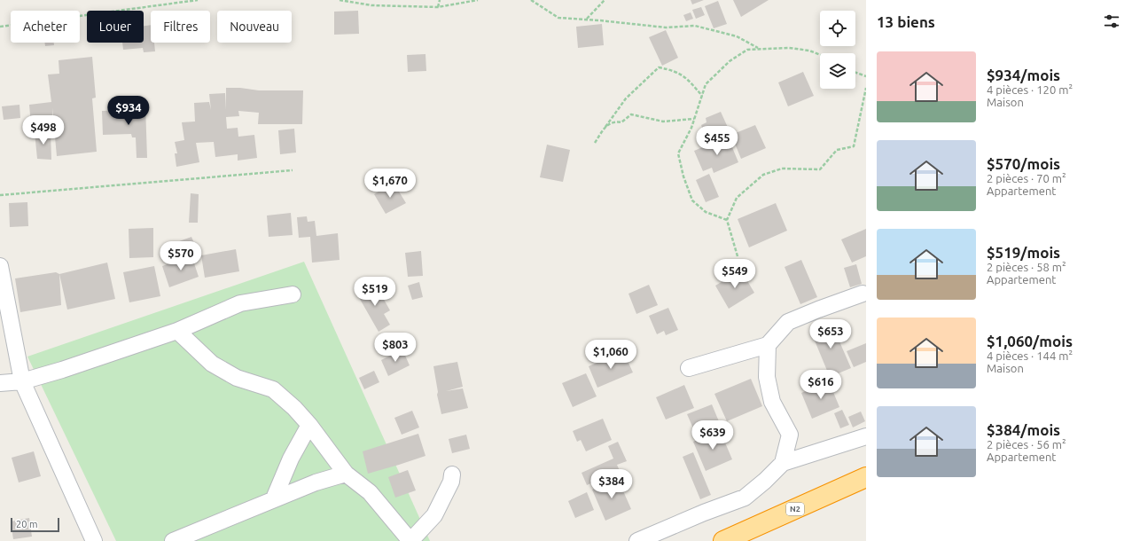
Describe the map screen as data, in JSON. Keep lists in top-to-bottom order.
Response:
{
  "streets": {
    "highway": ["N2"]
  },
  "scale_bar": "20 m",
  "page": {
    "heading": "13 biens",
    "chip": [
      "Acheter",
      "Louer",
      "Filtres",
      "Nouveau"
    ],
    "list": [
      {
        "name": "$934/mois",
        "note": "4 pièces · 120 m² · Maison"
      },
      {
        "name": "$570/mois",
        "note": "2 pièces · 70 m² · Appartement"
      },
      {
        "name": "$519/mois",
        "note": "2 pièces · 58 m² · Appartement"
      },
      {
        "name": "$1,060/mois",
        "note": "4 pièces · 144 m² · Maison"
      },
      {
        "name": "$384/mois",
        "note": "2 pièces · 56 m² · Appartement"
      }
    ],
    "price": [
      "$934",
      "$498",
      "$455",
      "$1,670",
      "$570",
      "$549",
      "$519",
      "$653",
      "$803",
      "$1,060",
      "$616",
      "$639",
      "$384"
    ],
    "scale": "20 m"
  }
}
